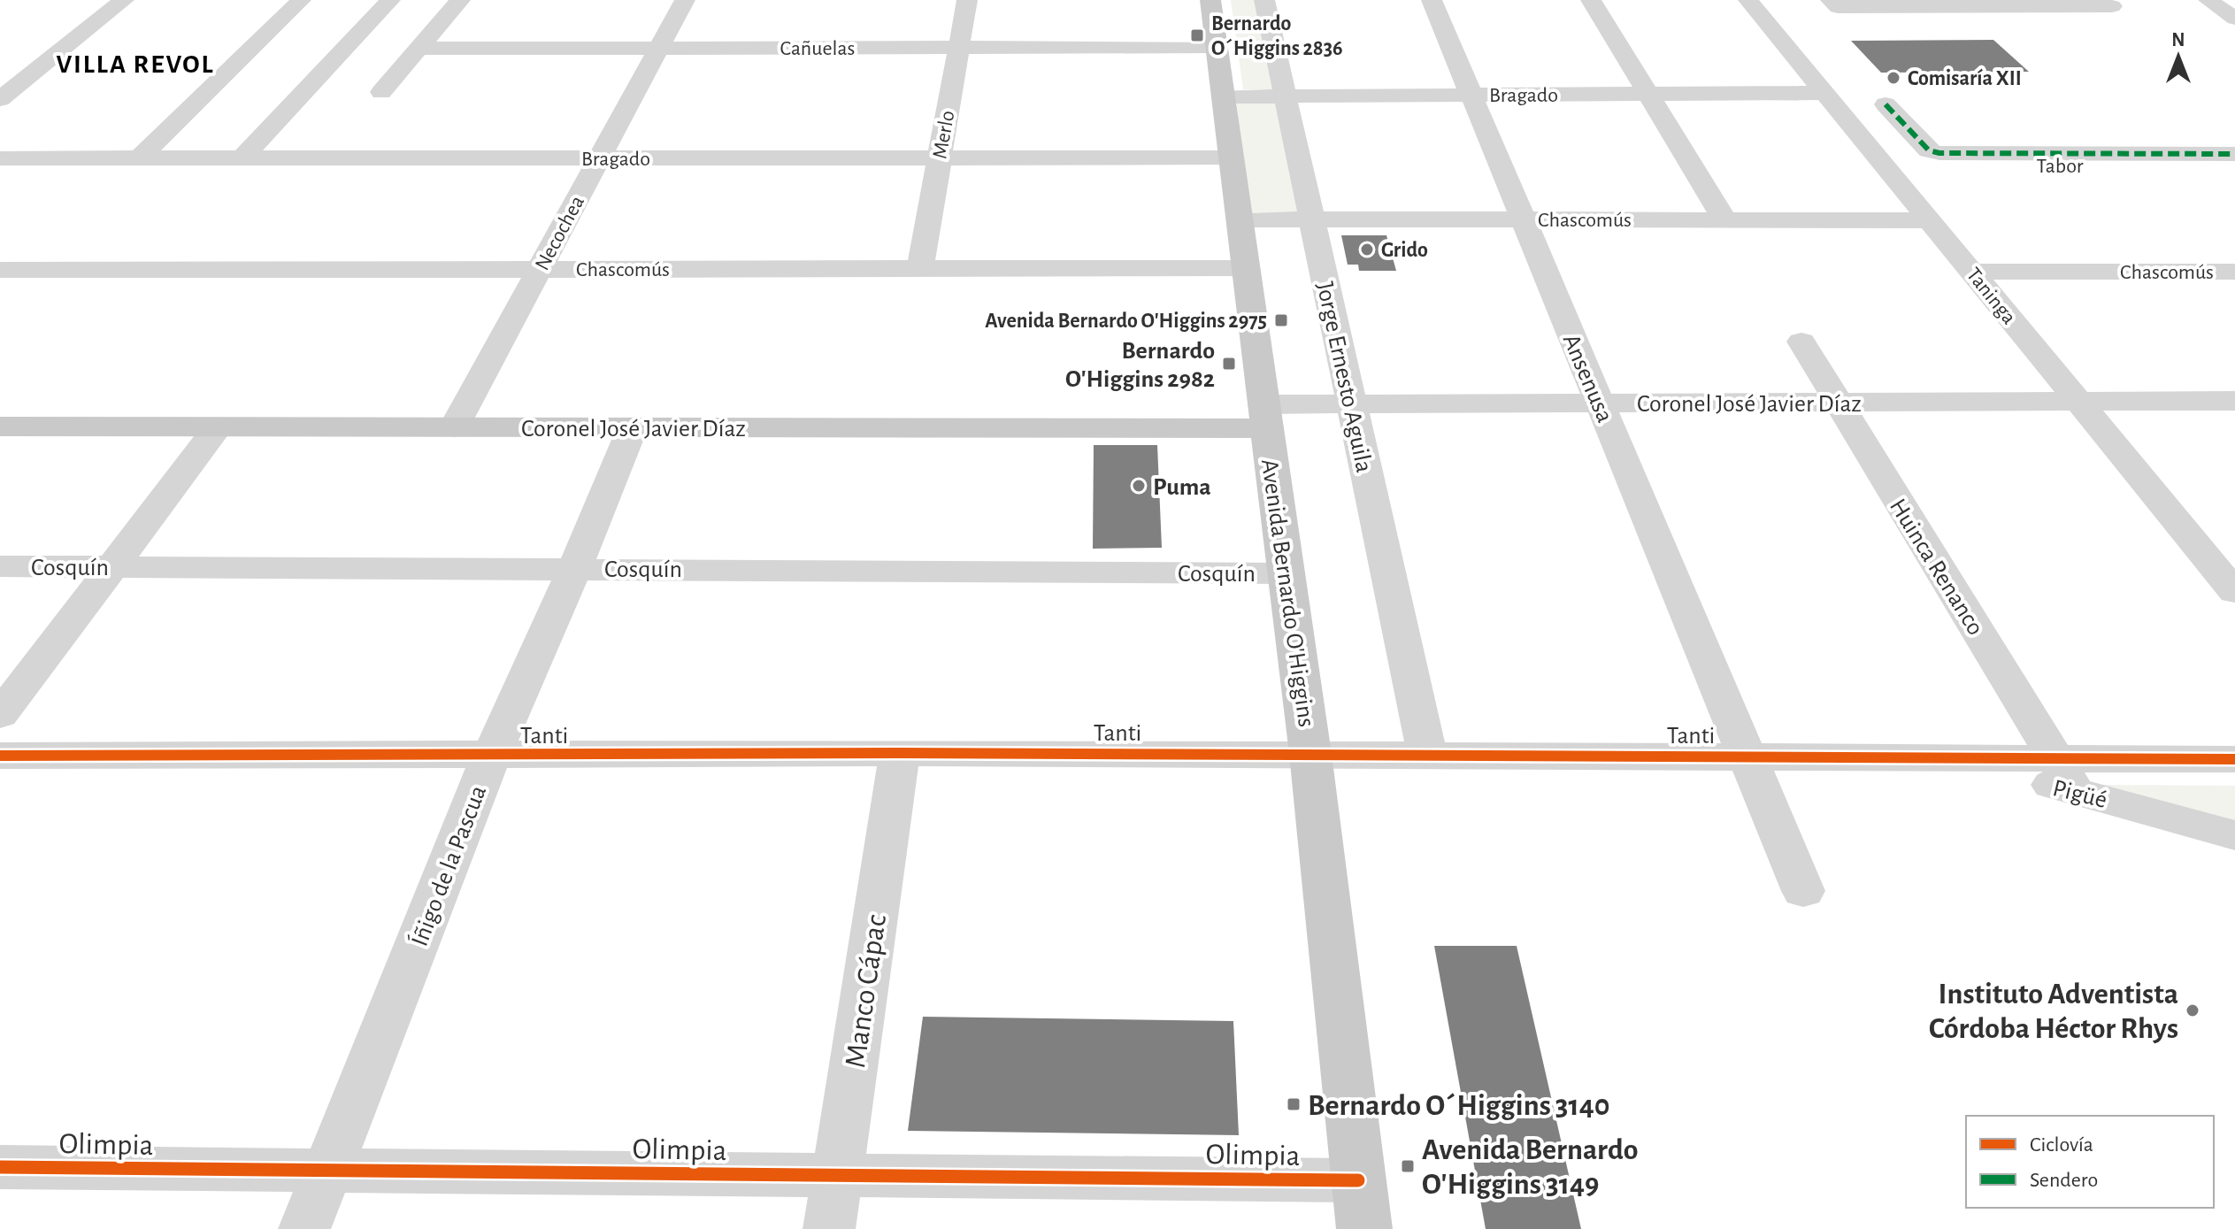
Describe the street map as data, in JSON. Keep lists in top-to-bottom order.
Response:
{
  "streets": {
    "main road": ["Coronel José Javier Díaz", "Avenida Bernardo O'Higgins"],
    "street": [
      "Cañuelas",
      "Bragado",
      "Merlo",
      "Tabor",
      "Chascomús",
      "Necochea",
      "Taninga",
      "Jorge Ernesto Aguila",
      "Ansenusa",
      "Cosquín",
      "Huinca Renanco",
      "Tanti",
      "Pigüé",
      "Íñigo de la Pascua",
      "Manco Cápac",
      "Olimpia"
    ]
  },
  "crossings": [
    ["Cañuelas", "Merlo"],
    ["Cañuelas", "Necochea"],
    ["Cañuelas", "Avenida Bernardo O'Higgins"],
    ["Bragado", "Merlo"],
    ["Bragado", "Necochea"],
    ["Bragado", "Taninga"],
    ["Bragado", "Jorge Ernesto Aguila"],
    ["Bragado", "Ansenusa"],
    ["Bragado", "Avenida Bernardo O'Higgins"],
    ["Merlo", "Chascomús"],
    ["Tabor", "Taninga"],
    ["Chascomús", "Necochea"],
    ["Chascomús", "Taninga"],
    ["Chascomús", "Jorge Ernesto Aguila"],
    ["Chascomús", "Ansenusa"],
    ["Chascomús", "Avenida Bernardo O'Higgins"],
    ["Necochea", "Coronel José Javier Díaz"],
    ["Taninga", "Coronel José Javier Díaz"],
    ["Jorge Ernesto Aguila", "Coronel José Javier Díaz"],
    ["Jorge Ernesto Aguila", "Tanti"],
    ["Ansenusa", "Coronel José Javier Díaz"],
    ["Ansenusa", "Tanti"],
    ["Coronel José Javier Díaz", "Huinca Renanco"],
    ["Coronel José Javier Díaz", "Avenida Bernardo O'Higgins"],
    ["Coronel José Javier Díaz", "Íñigo de la Pascua"],
    ["Cosquín", "Avenida Bernardo O'Higgins"],
    ["Cosquín", "Íñigo de la Pascua"],
    ["Huinca Renanco", "Pigüé"],
    ["Avenida Bernardo O'Higgins", "Tanti"],
    ["Avenida Bernardo O'Higgins", "Olimpia"],
    ["Tanti", "Pigüé"],
    ["Tanti", "Íñigo de la Pascua"],
    ["Tanti", "Manco Cápac"],
    ["Íñigo de la Pascua", "Olimpia"],
    ["Manco Cápac", "Olimpia"]
  ],
  "districts": ["VILLA REVOL"],
  "places": {
    "transit": [
      "Bernardo O´Higgins 2836",
      "Avenida Bernardo O'Higgins 2975",
      "Bernardo O'Higgins 2982",
      "Bernardo O´Higgins 3140",
      "Avenida Bernardo O'Higgins 3149"
    ],
    "other": [
      "Comisaría XII",
      "Grido",
      "Puma",
      "Instituto Adventista Córdoba Héctor Rhys"
    ]
  },
  "legend": ["Ciclovía", "Sendero"],
  "north": "top"
}
